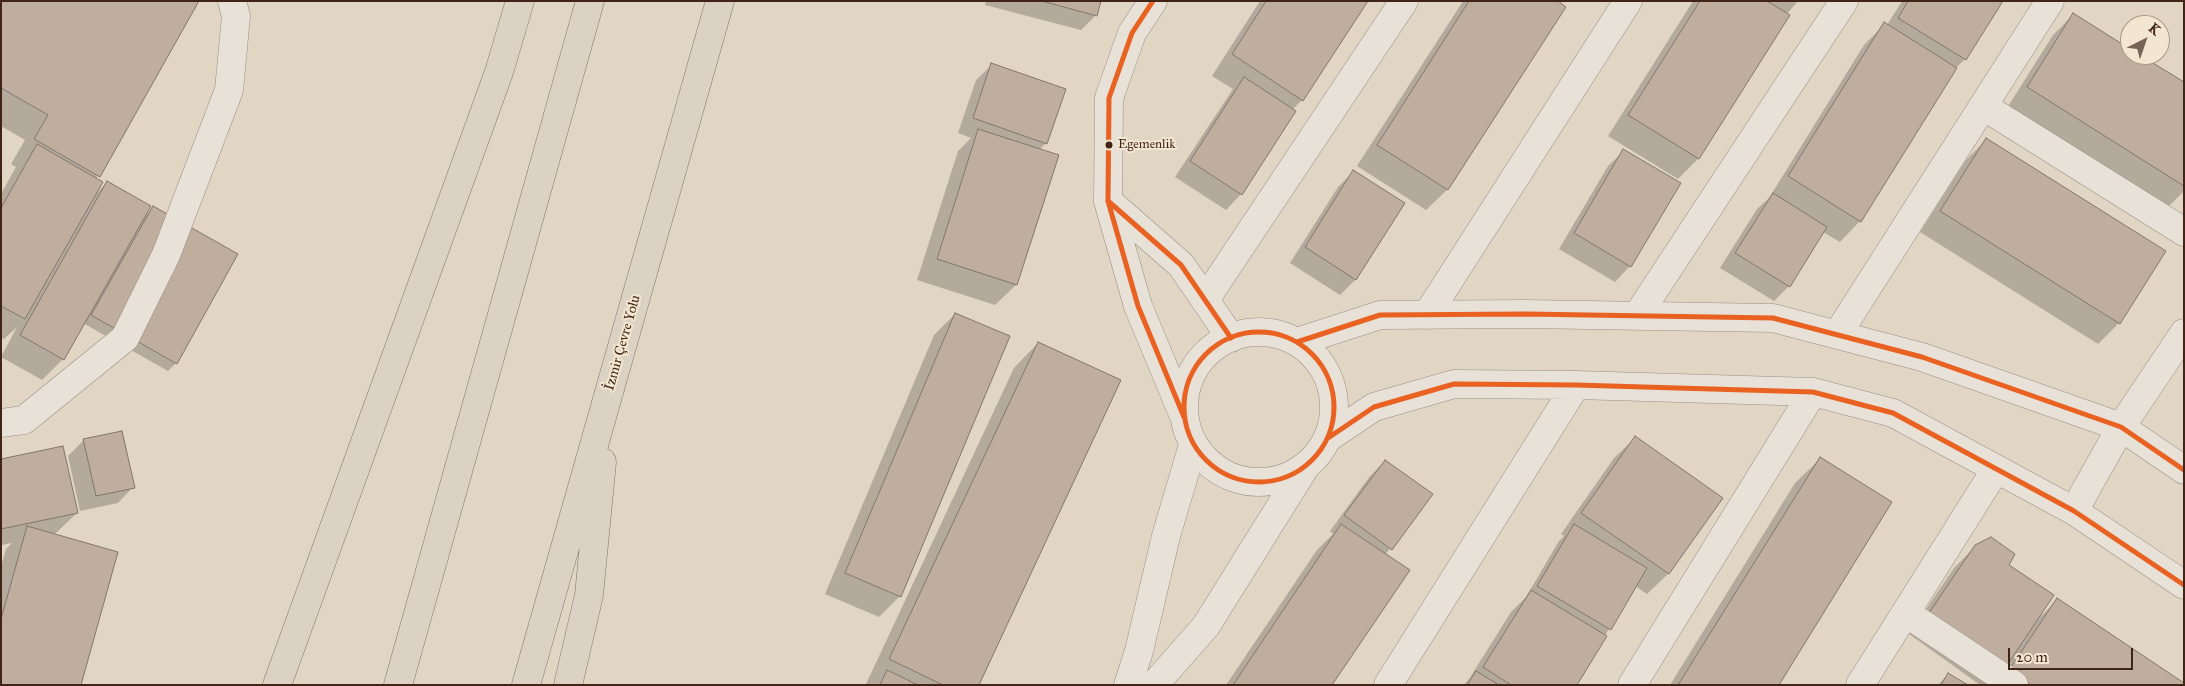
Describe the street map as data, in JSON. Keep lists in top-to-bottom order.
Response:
{
  "streets": {
    "highway": ["İzmir Çevre Yolu"]
  },
  "places": ["Egemenlik"],
  "scale_bar": "20 m",
  "north": "top right"
}
